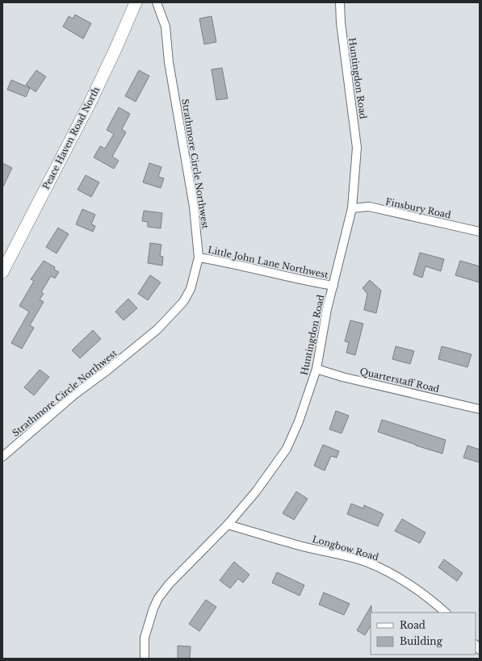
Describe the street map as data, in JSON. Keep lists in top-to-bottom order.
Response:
{
  "streets": {
    "main road": ["Peace Haven Road North"],
    "street": [
      "Huntingdon Road",
      "Strathmore Circle Northwest",
      "Finsbury Road",
      "Little John Lane Northwest",
      "Quarterstaff Road",
      "Longbow Road"
    ]
  },
  "crossings": [
    ["Huntingdon Road", "Finsbury Road"],
    ["Huntingdon Road", "Little John Lane Northwest"],
    ["Huntingdon Road", "Quarterstaff Road"],
    ["Huntingdon Road", "Longbow Road"],
    ["Strathmore Circle Northwest", "Little John Lane Northwest"]
  ],
  "legend": ["Road", "Building"]
}
